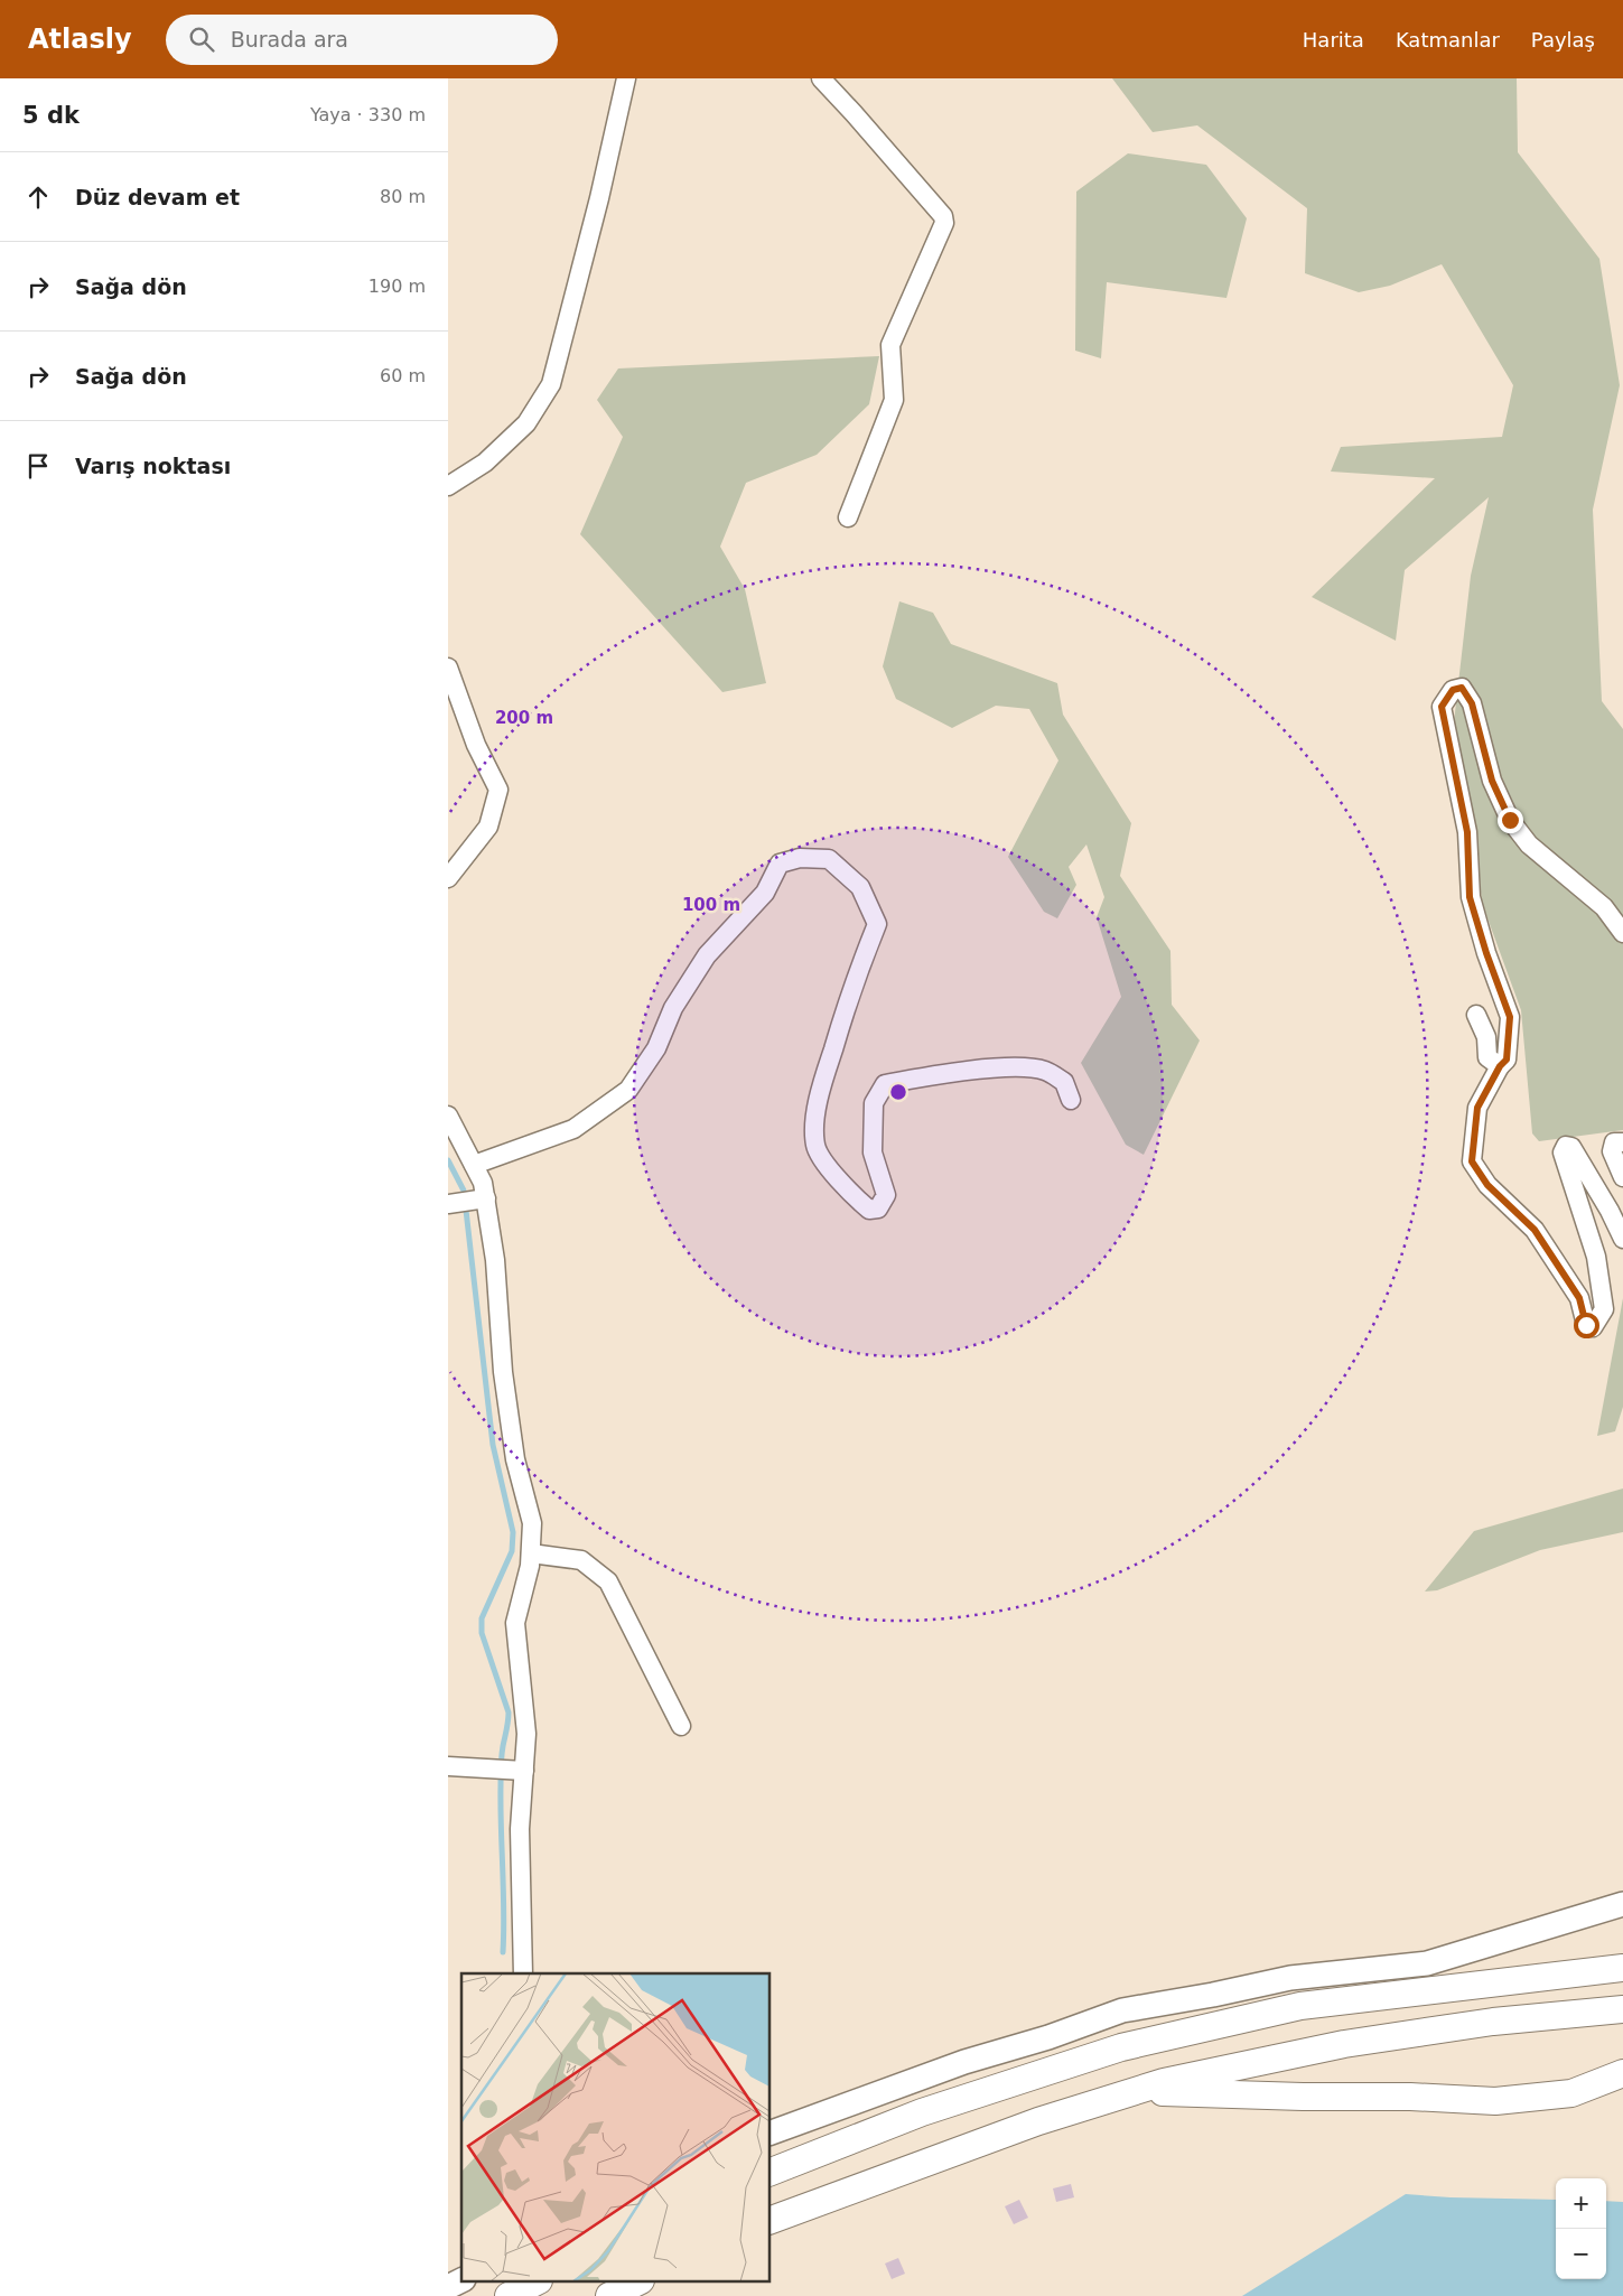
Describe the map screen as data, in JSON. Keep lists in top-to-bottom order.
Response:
{
  "page": {
    "header": "Atlasly",
    "search": "Burada ara",
    "nav": ["Harita", "Katmanlar", "Paylaş"],
    "heading": ["5 dk", "Yaya · 330 m"],
    "list": [
      ["Düz devam et", "80 m"],
      ["Sağa dön", "190 m"],
      ["Sağa dön", "60 m"],
      "Varış noktası"
    ],
    "map_buttons": ["+", "−"]
  },
  "rings": ["200 m", "100 m"]
}
